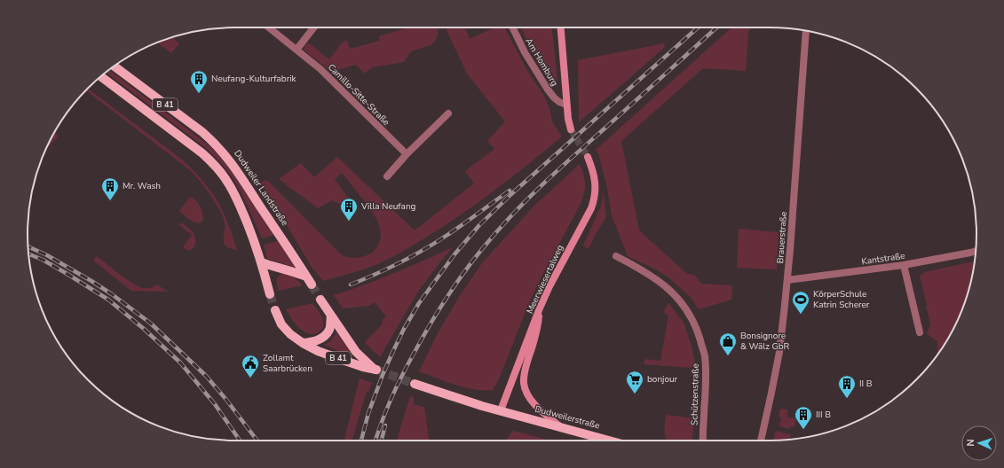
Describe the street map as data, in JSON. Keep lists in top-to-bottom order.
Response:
{
  "streets": {
    "main road": [
      "B 41",
      "Dudweiler Landstraße",
      "Meerwiesertalweg",
      "Dudweilerstraße"
    ],
    "street": [
      "Am Homburg",
      "Camillo-Sitte-Straße",
      "Brauerstraße",
      "Kantstraße",
      "Schützenstraße"
    ]
  },
  "crossings": [
    ["B 41", "Dudweiler Landstraße"],
    ["Brauerstraße", "Kantstraße"],
    ["Meerwiesertalweg", "Dudweilerstraße"]
  ],
  "places": {
    "building": [
      "Neufang-Kulturfabrik",
      "Mr. Wash",
      "Villa Neufang",
      "II B",
      "III B"
    ],
    "sports": ["KörperSchule Katrin Scherer"],
    "shop": ["Bonsignore & Wälz GbR"],
    "public building": ["Zollamt Saarbrücken"],
    "supermarket": ["bonjour"]
  },
  "north": "left"
}
